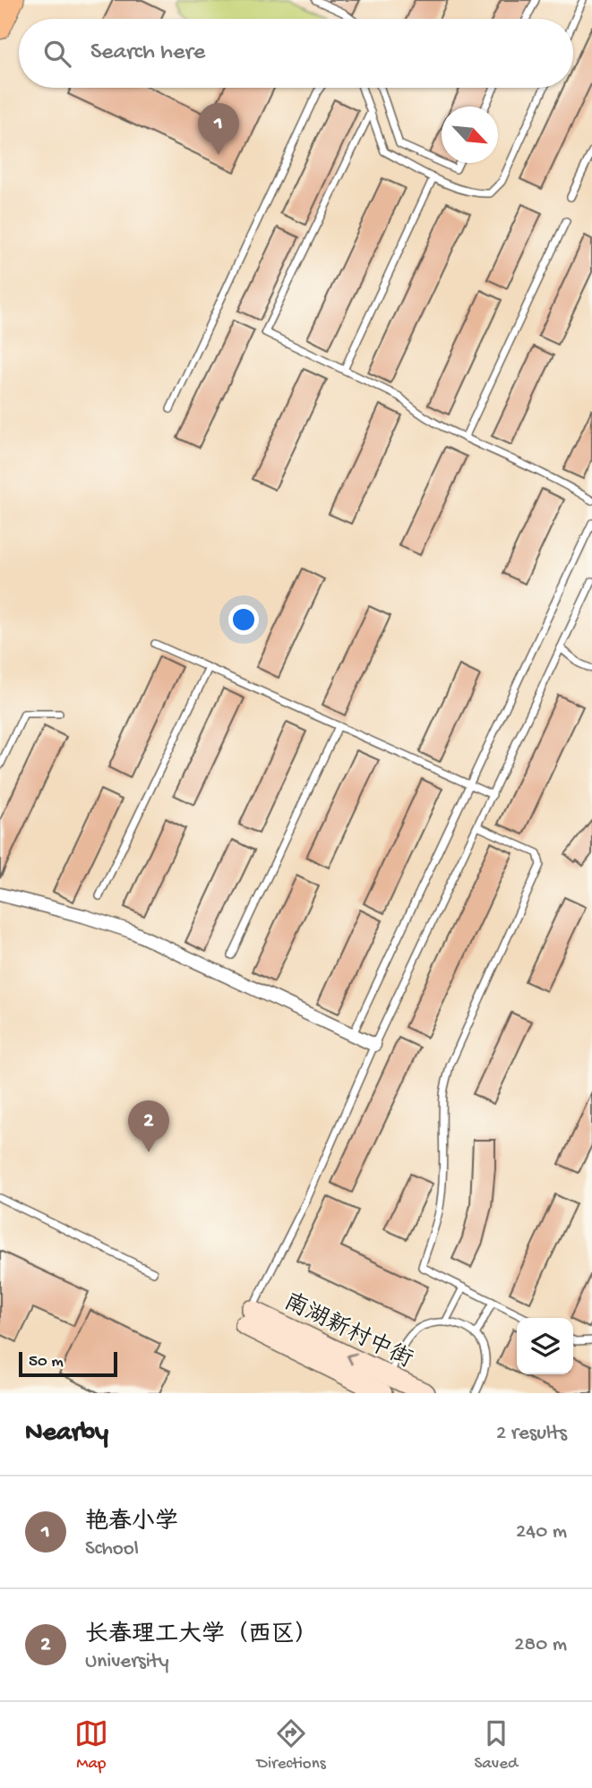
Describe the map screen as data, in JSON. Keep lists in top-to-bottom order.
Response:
{
  "streets": {
    "street": ["南湖新村中街"]
  },
  "scale_bar": "50 m",
  "north": "bottom right",
  "page": {
    "search": "Search here",
    "pins": ["1", "2"],
    "scale": "50 m",
    "heading": ["Nearby", "2 results"],
    "list": [
      {
        "mark": "1",
        "name": "艳春小学",
        "note": "School",
        "value": "240 m"
      },
      {
        "mark": "2",
        "name": "长春理工大学（西区）",
        "note": "University",
        "value": "280 m"
      }
    ],
    "nav": ["Map", "Directions", "Saved"]
  }
}
